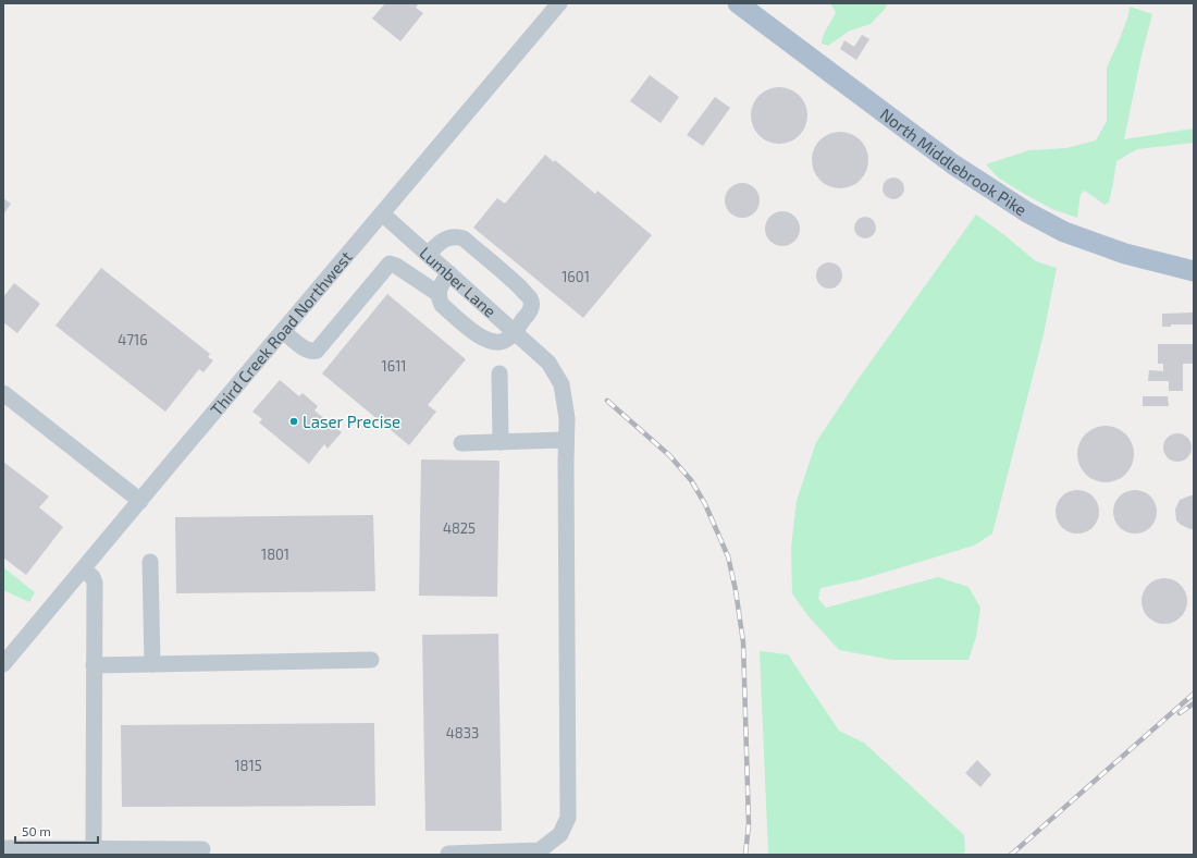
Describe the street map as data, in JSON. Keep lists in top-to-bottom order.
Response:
{
  "streets": {
    "main road": ["North Middlebrook Pike"],
    "street": ["Lumber Lane", "Third Creek Road Northwest"]
  },
  "crossings": [
    ["Lumber Lane", "Third Creek Road Northwest"]
  ],
  "places": ["Laser Precise"],
  "house_numbers": [
    "1601",
    "4716",
    "1611",
    "4825",
    "1801",
    "4833",
    "1815"
  ],
  "scale_bar": "50 m"
}
